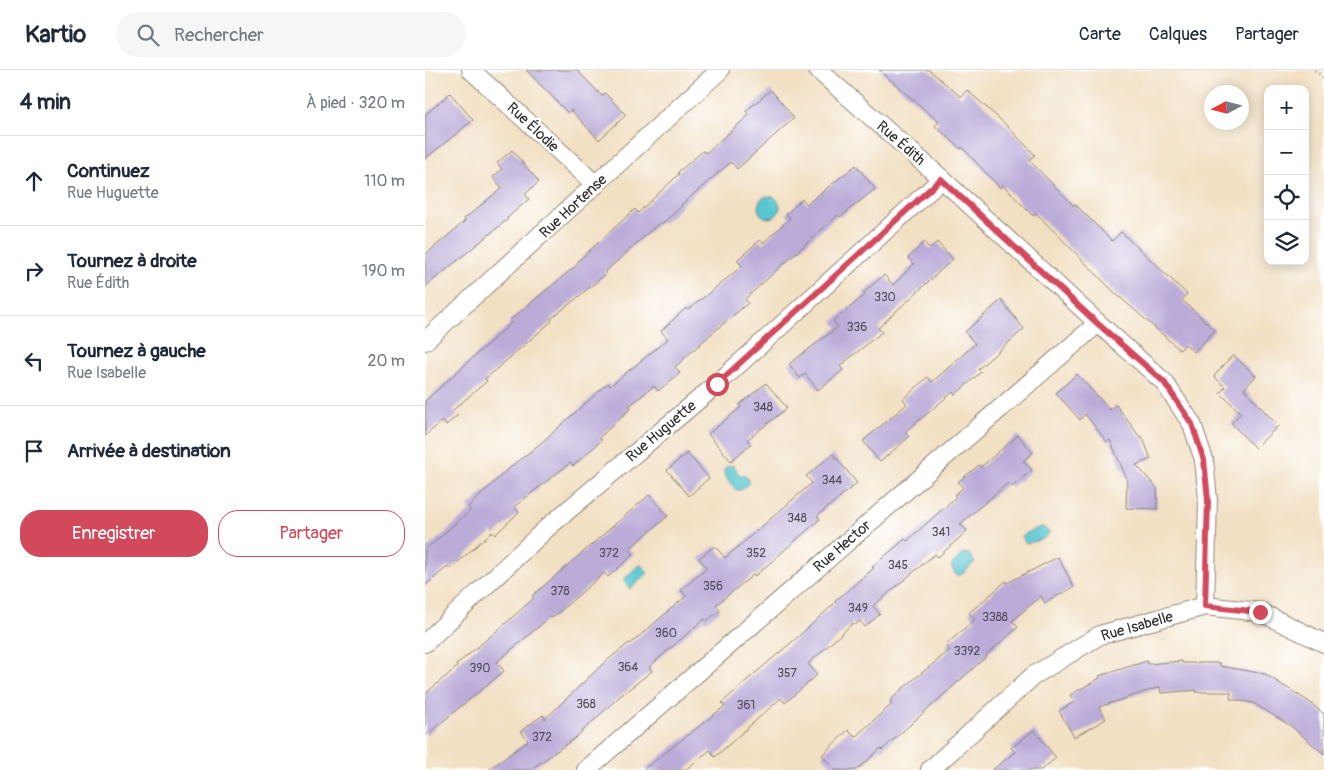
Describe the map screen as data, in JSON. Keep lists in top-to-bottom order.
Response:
{
  "streets": {
    "street": [
      "Rue Élodie",
      "Rue Édith",
      "Rue Hortense",
      "Rue Huguette",
      "Rue Hector",
      "Rue Isabelle"
    ]
  },
  "crossings": [
    ["Rue Élodie", "Rue Hortense"],
    ["Rue Édith", "Rue Huguette"],
    ["Rue Édith", "Rue Hector"],
    ["Rue Édith", "Rue Isabelle"]
  ],
  "house_numbers": [
    "330",
    "336",
    "348",
    "344",
    "348",
    "341",
    "372",
    "352",
    "345",
    "356",
    "378",
    "349",
    "3388",
    "360",
    "3392",
    "364",
    "390",
    "357",
    "368",
    "361",
    "372"
  ],
  "north": "left",
  "page": {
    "header": "Kartio",
    "search": "Rechercher",
    "nav": ["Carte", "Calques", "Partager"],
    "heading": ["4 min", "À pied · 320 m"],
    "map_buttons": ["+", "−"],
    "list": [
      ["Continuez", "Rue Huguette", "110 m"],
      ["Tournez à droite", "Rue Édith", "190 m"],
      ["Tournez à gauche", "Rue Isabelle", "20 m"],
      "Arrivée à destination"
    ],
    "buttons": ["Enregistrer", "Partager"]
  }
}
